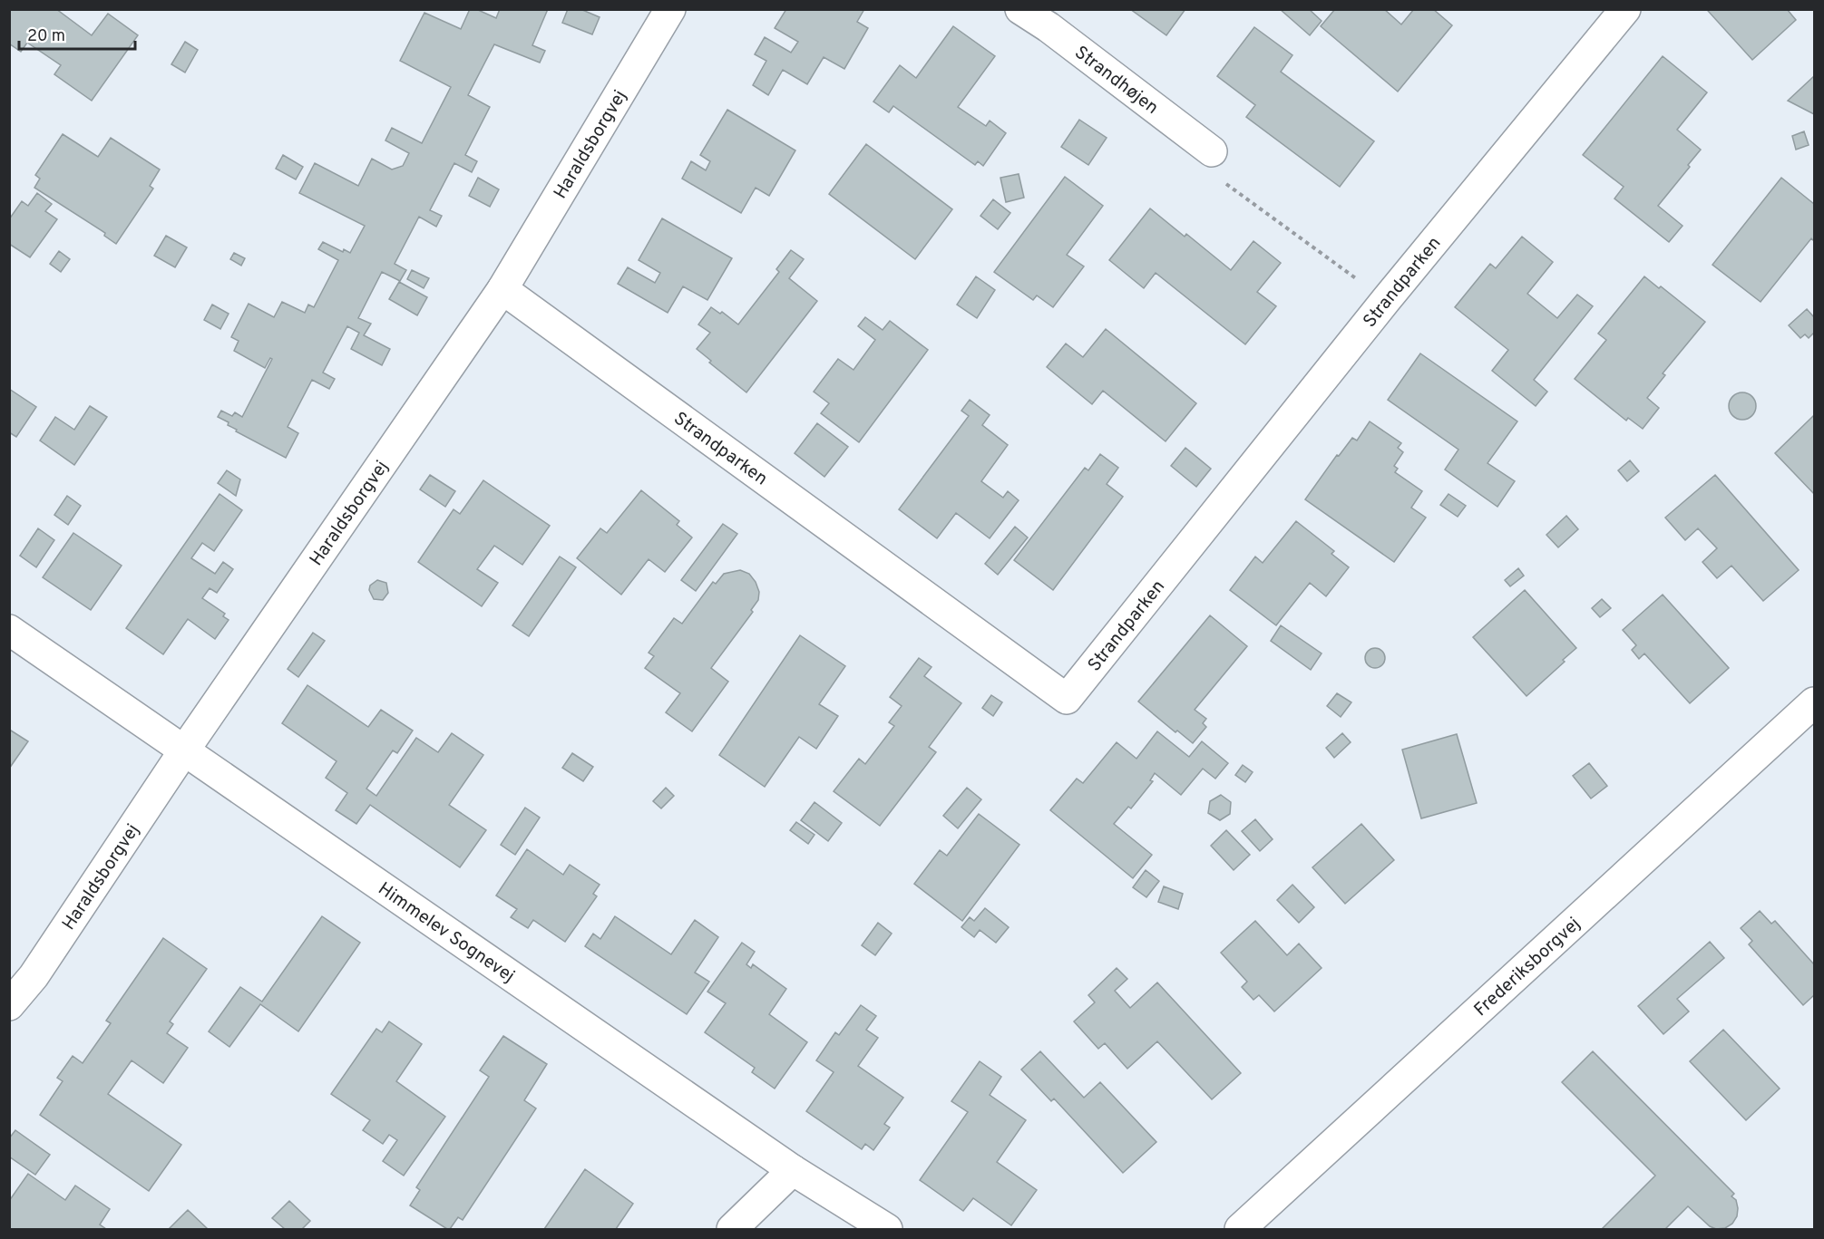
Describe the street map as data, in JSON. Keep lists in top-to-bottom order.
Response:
{
  "streets": {
    "street": [
      "Strandhøjen",
      "Haraldsborgvej",
      "Strandparken",
      "Himmelev Sognevej",
      "Frederiksborgvej"
    ]
  },
  "crossings": [
    ["Haraldsborgvej", "Strandparken"],
    ["Haraldsborgvej", "Himmelev Sognevej"]
  ],
  "scale_bar": "20 m"
}
